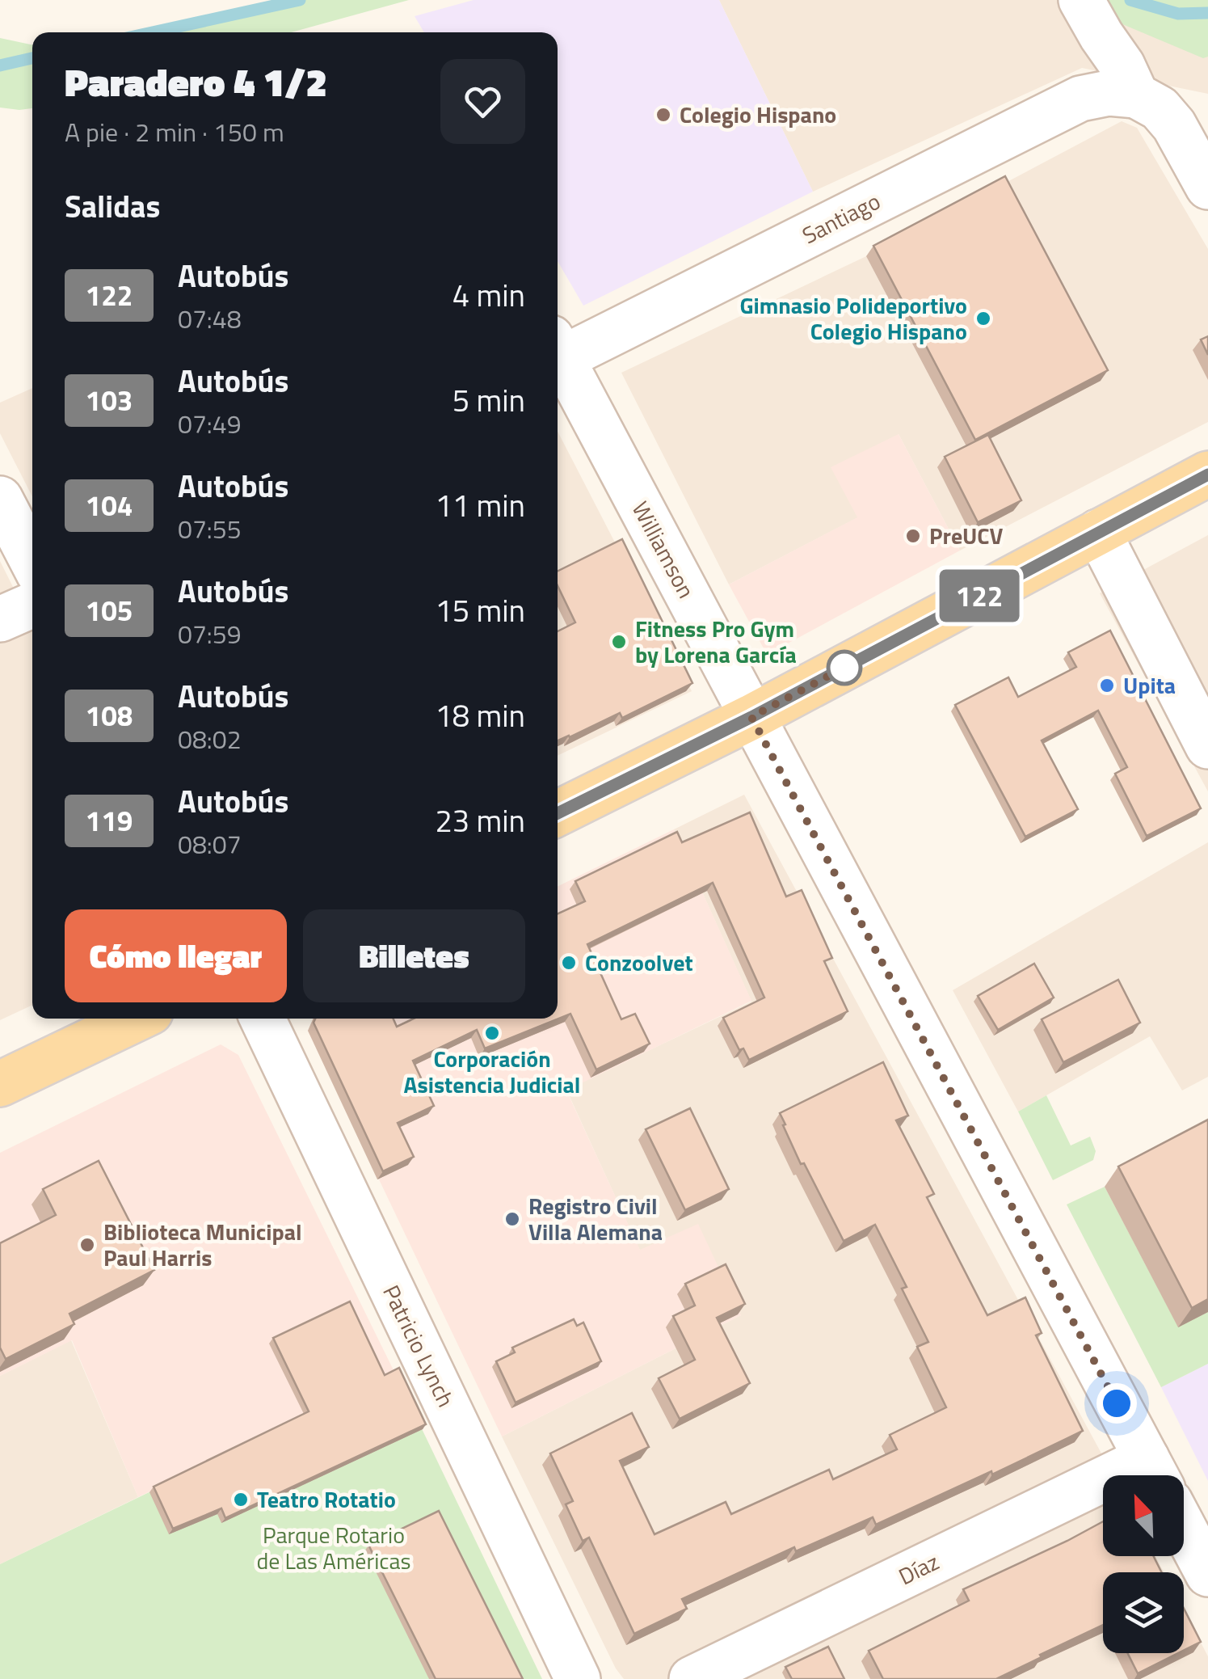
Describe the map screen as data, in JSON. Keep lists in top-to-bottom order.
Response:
{
  "streets": {
    "street": [
      "Santiago",
      "Williamson",
      "Patricio Lynch",
      "Díaz"
    ]
  },
  "crossings": [
    ["Williamson", "Díaz"]
  ],
  "parks": ["Parque Rotario de Las Américas"],
  "places": [
    "Colegio Hispano",
    "Gimnasio Polideportivo Colegio Hispano",
    "PreUCV",
    "Fitness Pro Gym by Lorena García",
    "Upita",
    "Conzoolvet",
    "Corporación Asistencia Judicial",
    "Registro Civil Villa Alemana",
    "Biblioteca Municipal Paul Harris",
    "Teatro Rotatio"
  ],
  "lines": ["bus line 122"],
  "north": "top left",
  "page": {
    "on_map": "122",
    "heading": [
      ["Paradero 4 1/2", "A pie · 2 min · 150 m"],
      "Salidas"
    ],
    "list": [
      {
        "mark": "122",
        "name": "Autobús",
        "note": "07:48",
        "value": "4 min"
      },
      {
        "mark": "103",
        "name": "Autobús",
        "note": "07:49",
        "value": "5 min"
      },
      {
        "mark": "104",
        "name": "Autobús",
        "note": "07:55",
        "value": "11 min"
      },
      {
        "mark": "105",
        "name": "Autobús",
        "note": "07:59",
        "value": "15 min"
      },
      {
        "mark": "108",
        "name": "Autobús",
        "note": "08:02",
        "value": "18 min"
      },
      {
        "mark": "119",
        "name": "Autobús",
        "note": "08:07",
        "value": "23 min"
      }
    ],
    "buttons": ["Cómo llegar", "Billetes"]
  }
}
